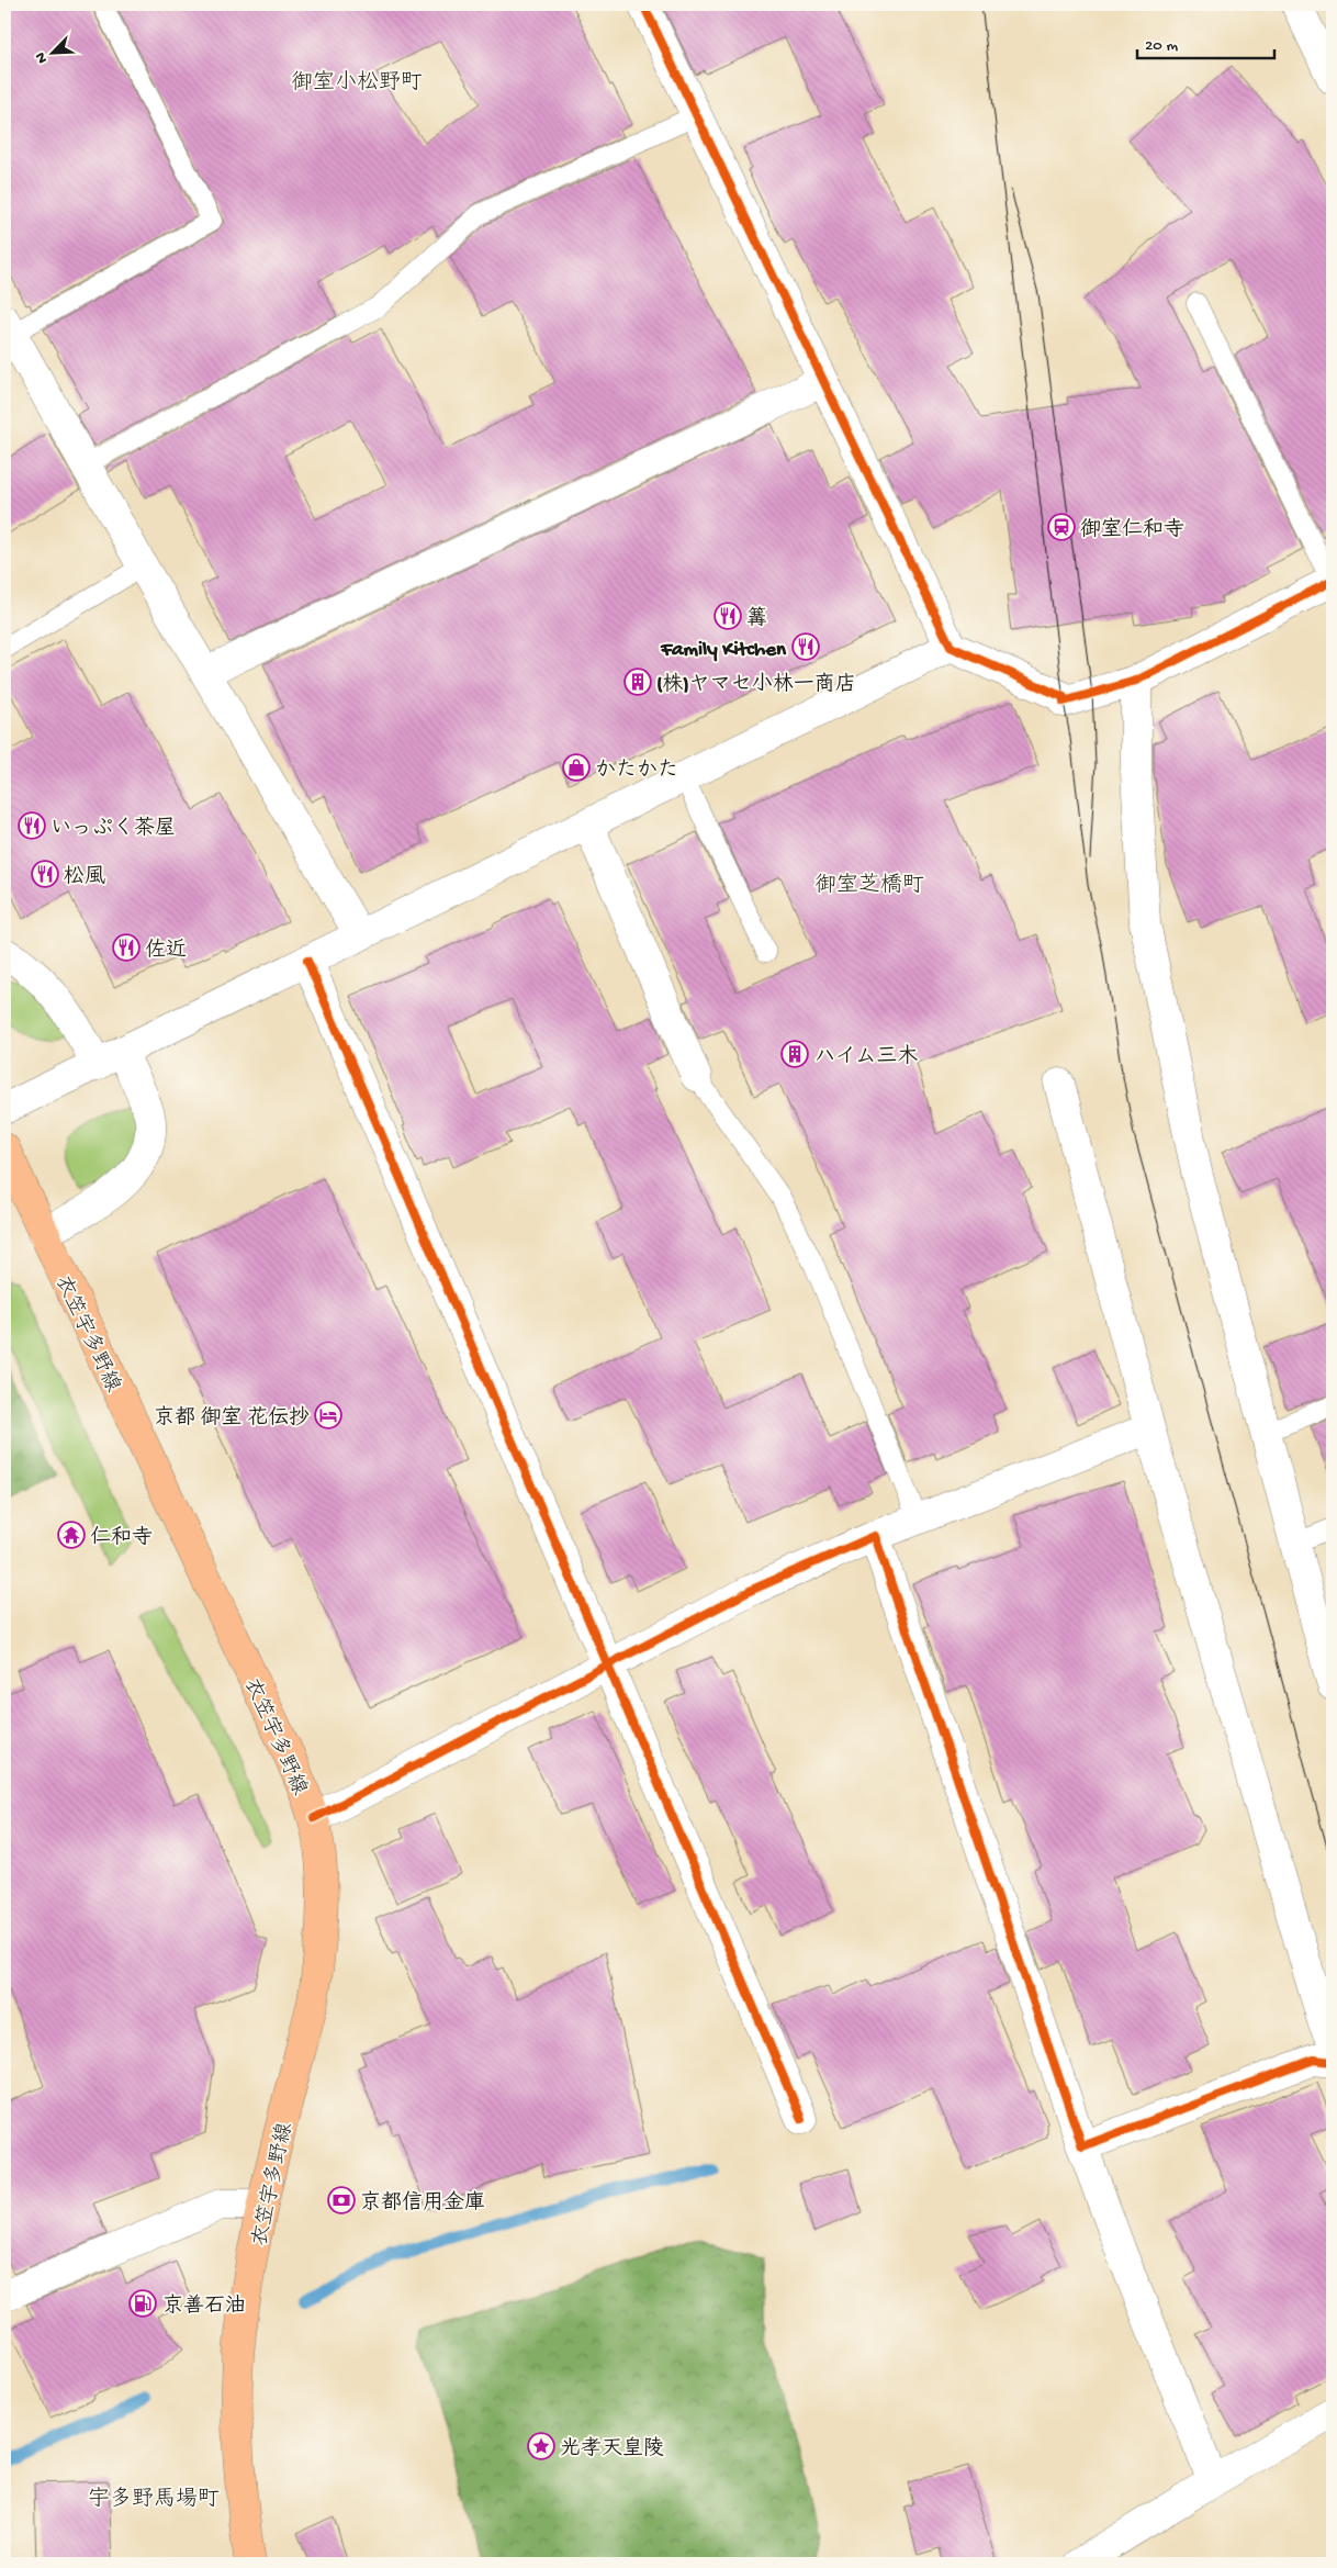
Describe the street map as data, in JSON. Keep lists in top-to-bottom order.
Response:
{
  "streets": {
    "main road": ["衣笠宇多野線"]
  },
  "districts": ["御室小松野町", "御室芝橋町", "宇多野馬場町"],
  "places": {
    "station": ["御室仁和寺"],
    "restaurant": [
      "篝",
      "Family Kitchen",
      "いっぷく茶屋",
      "松風",
      "佐近"
    ],
    "building": ["(株)ヤマセ小林一商店", "ハイム三木"],
    "shop": ["かたかた"],
    "hotel": ["京都 御室 花伝抄"],
    "temple": ["仁和寺"],
    "bank": ["京都信用金庫"],
    "fuel station": ["京善石油"],
    "place": ["光孝天皇陵"]
  },
  "scale_bar": "20 m",
  "north": "bottom left"
}
